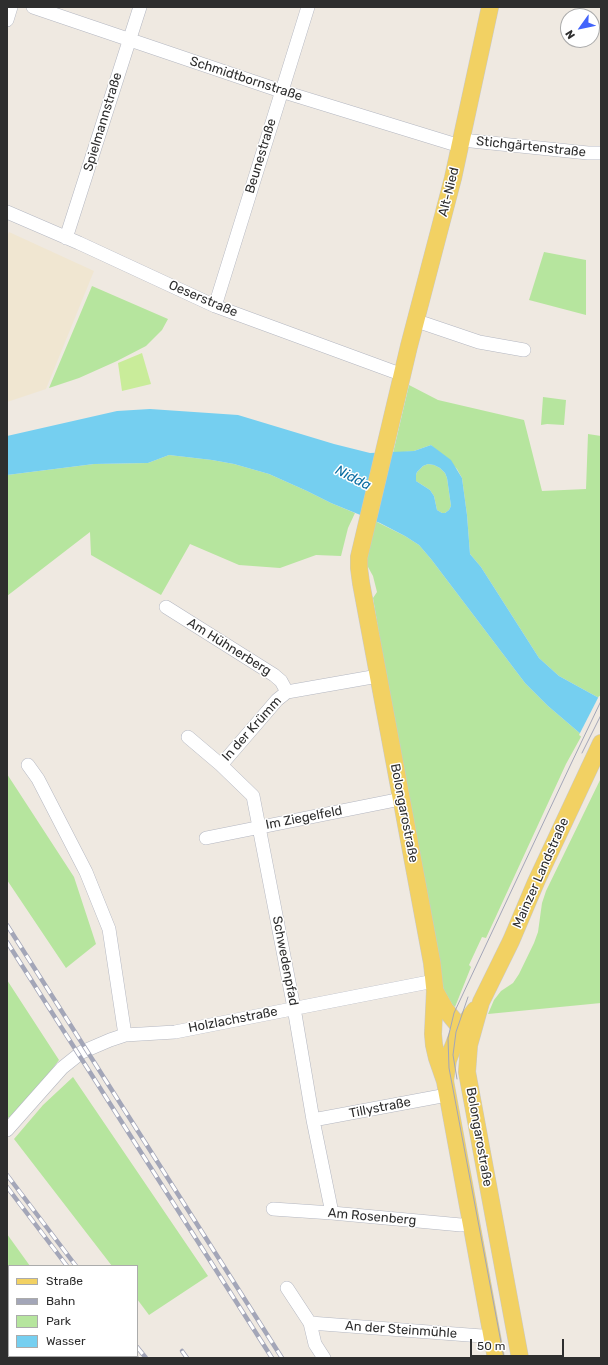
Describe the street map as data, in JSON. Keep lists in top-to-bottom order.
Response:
{
  "streets": {
    "main road": ["Alt-Nied", "Bolongarostraße", "Mainzer Landstraße"],
    "street": [
      "Schmidtbornstraße",
      "Spielmannstraße",
      "Stichgärtenstraße",
      "Beunestraße",
      "Oeserstraße",
      "Am Hühnerberg",
      "In der Krümm",
      "Im Ziegelfeld",
      "Schwedenpfad",
      "Holzlachstraße",
      "Tillystraße",
      "Am Rosenberg",
      "An der Steinmühle"
    ]
  },
  "crossings": [
    ["Schmidtbornstraße", "Spielmannstraße"],
    ["Schmidtbornstraße", "Stichgärtenstraße"],
    ["Schmidtbornstraße", "Beunestraße"],
    ["Schmidtbornstraße", "Alt-Nied"],
    ["Spielmannstraße", "Oeserstraße"],
    ["Stichgärtenstraße", "Alt-Nied"],
    ["Beunestraße", "Oeserstraße"],
    ["Alt-Nied", "Oeserstraße"],
    ["Alt-Nied", "Bolongarostraße"],
    ["Am Hühnerberg", "In der Krümm"],
    ["In der Krümm", "Bolongarostraße"],
    ["In der Krümm", "Schwedenpfad"],
    ["Bolongarostraße", "Im Ziegelfeld"],
    ["Bolongarostraße", "Mainzer Landstraße"],
    ["Bolongarostraße", "Holzlachstraße"],
    ["Bolongarostraße", "Tillystraße"],
    ["Bolongarostraße", "Am Rosenberg"],
    ["Bolongarostraße", "An der Steinmühle"],
    ["Im Ziegelfeld", "Schwedenpfad"],
    ["Schwedenpfad", "Holzlachstraße"],
    ["Schwedenpfad", "Tillystraße"],
    ["Schwedenpfad", "Am Rosenberg"]
  ],
  "water": ["Nidda"],
  "legend": [
    "Straße",
    "Bahn",
    "Park",
    "Wasser"
  ],
  "scale_bar": "50 m",
  "north": "bottom left"
}
